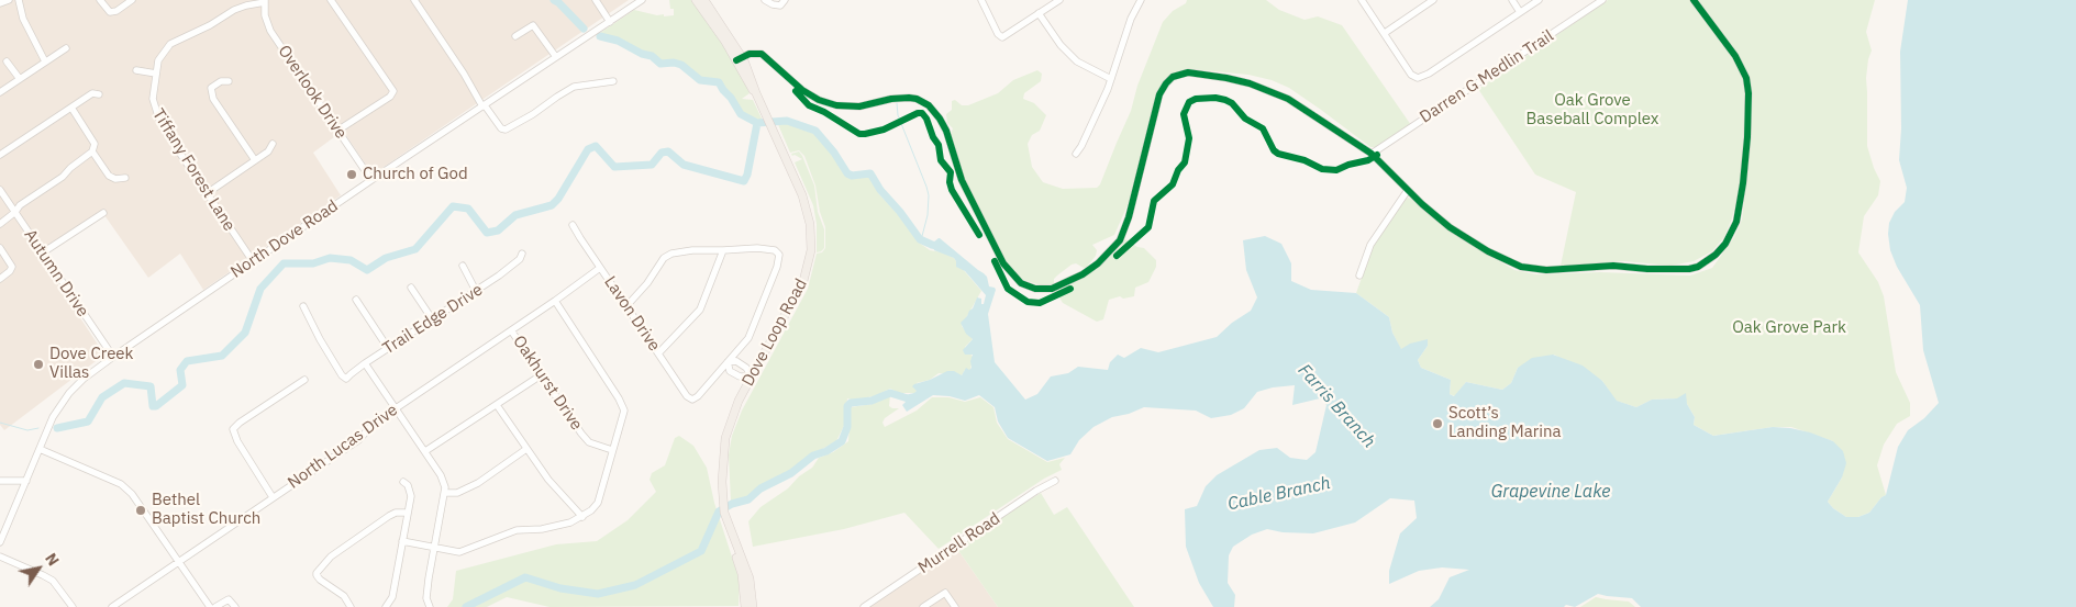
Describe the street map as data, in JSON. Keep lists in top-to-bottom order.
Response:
{
  "streets": {
    "main road": ["Dove Loop Road"],
    "street": [
      "Darren G Medlin Trail",
      "Overlook Drive",
      "Tiffany Forest Lane",
      "North Dove Road",
      "Autumn Drive",
      "Lavon Drive",
      "Trail Edge Drive",
      "Oakhurst Drive",
      "North Lucas Drive",
      "Murrell Road"
    ]
  },
  "crossings": [
    ["Overlook Drive", "Tiffany Forest Lane"],
    ["Overlook Drive", "North Dove Road"],
    ["Tiffany Forest Lane", "North Dove Road"],
    ["North Dove Road", "Autumn Drive"],
    ["Lavon Drive", "North Lucas Drive"],
    ["Oakhurst Drive", "North Lucas Drive"]
  ],
  "water": ["Farris Branch", "Grapevine Lake", "Cable Branch"],
  "parks": ["Oak Grove Baseball Complex", "Oak Grove Park"],
  "places": [
    "Church of God",
    "Dove Creek Villas",
    "Scott’s Landing Marina",
    "Bethel Baptist Church"
  ],
  "north": "top right"
}
